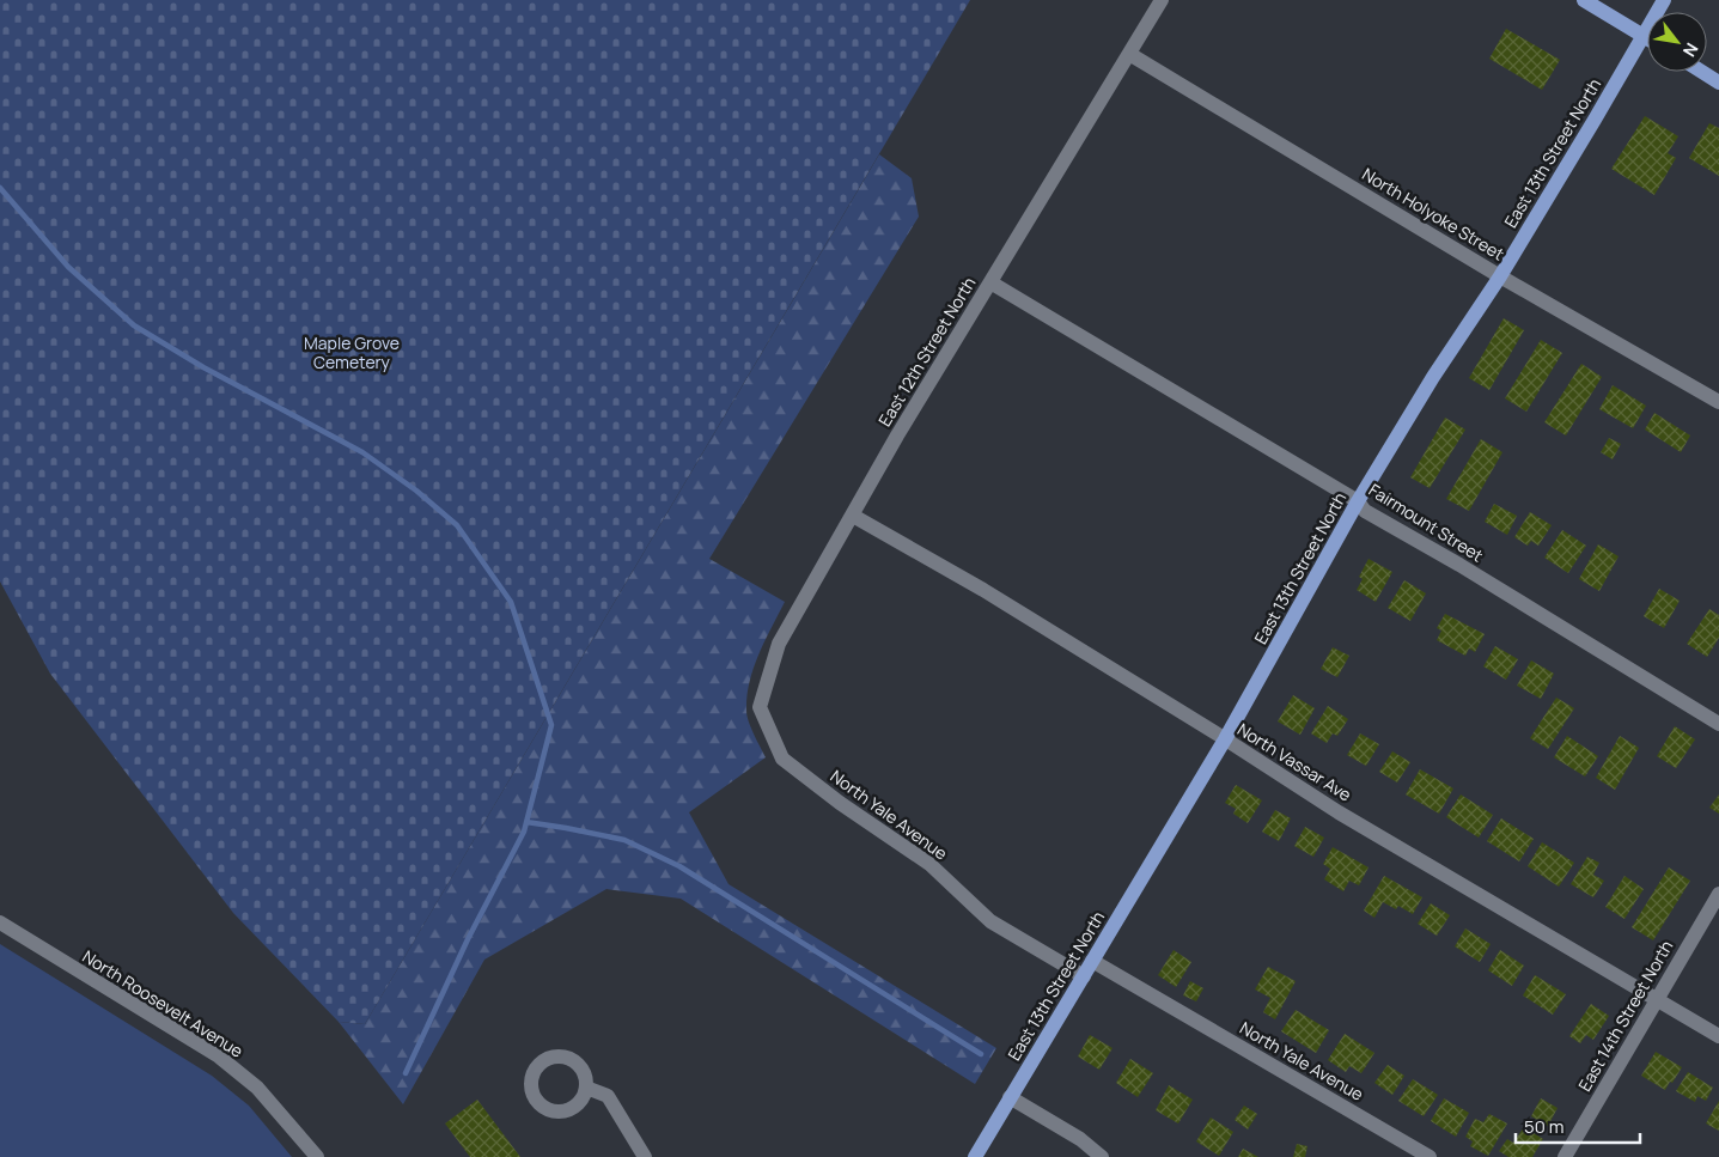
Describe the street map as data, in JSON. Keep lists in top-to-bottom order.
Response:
{
  "streets": {
    "main road": ["East 13th Street North"],
    "street": [
      "North Holyoke Street",
      "East 12th Street North",
      "Fairmount Street",
      "North Vassar Ave",
      "North Yale Avenue",
      "North Roosevelt Avenue",
      "East 14th Street North"
    ]
  },
  "crossings": [
    ["East 13th Street North", "North Holyoke Street"],
    ["East 13th Street North", "Fairmount Street"],
    ["East 13th Street North", "North Vassar Ave"],
    ["East 13th Street North", "North Yale Avenue"],
    ["North Holyoke Street", "East 12th Street North"],
    ["East 12th Street North", "Fairmount Street"],
    ["East 12th Street North", "North Vassar Ave"],
    ["East 12th Street North", "North Yale Avenue"],
    ["North Vassar Ave", "East 14th Street North"]
  ],
  "parks": ["Maple Grove Cemetery"],
  "scale_bar": "50 m",
  "north": "bottom right"
}
